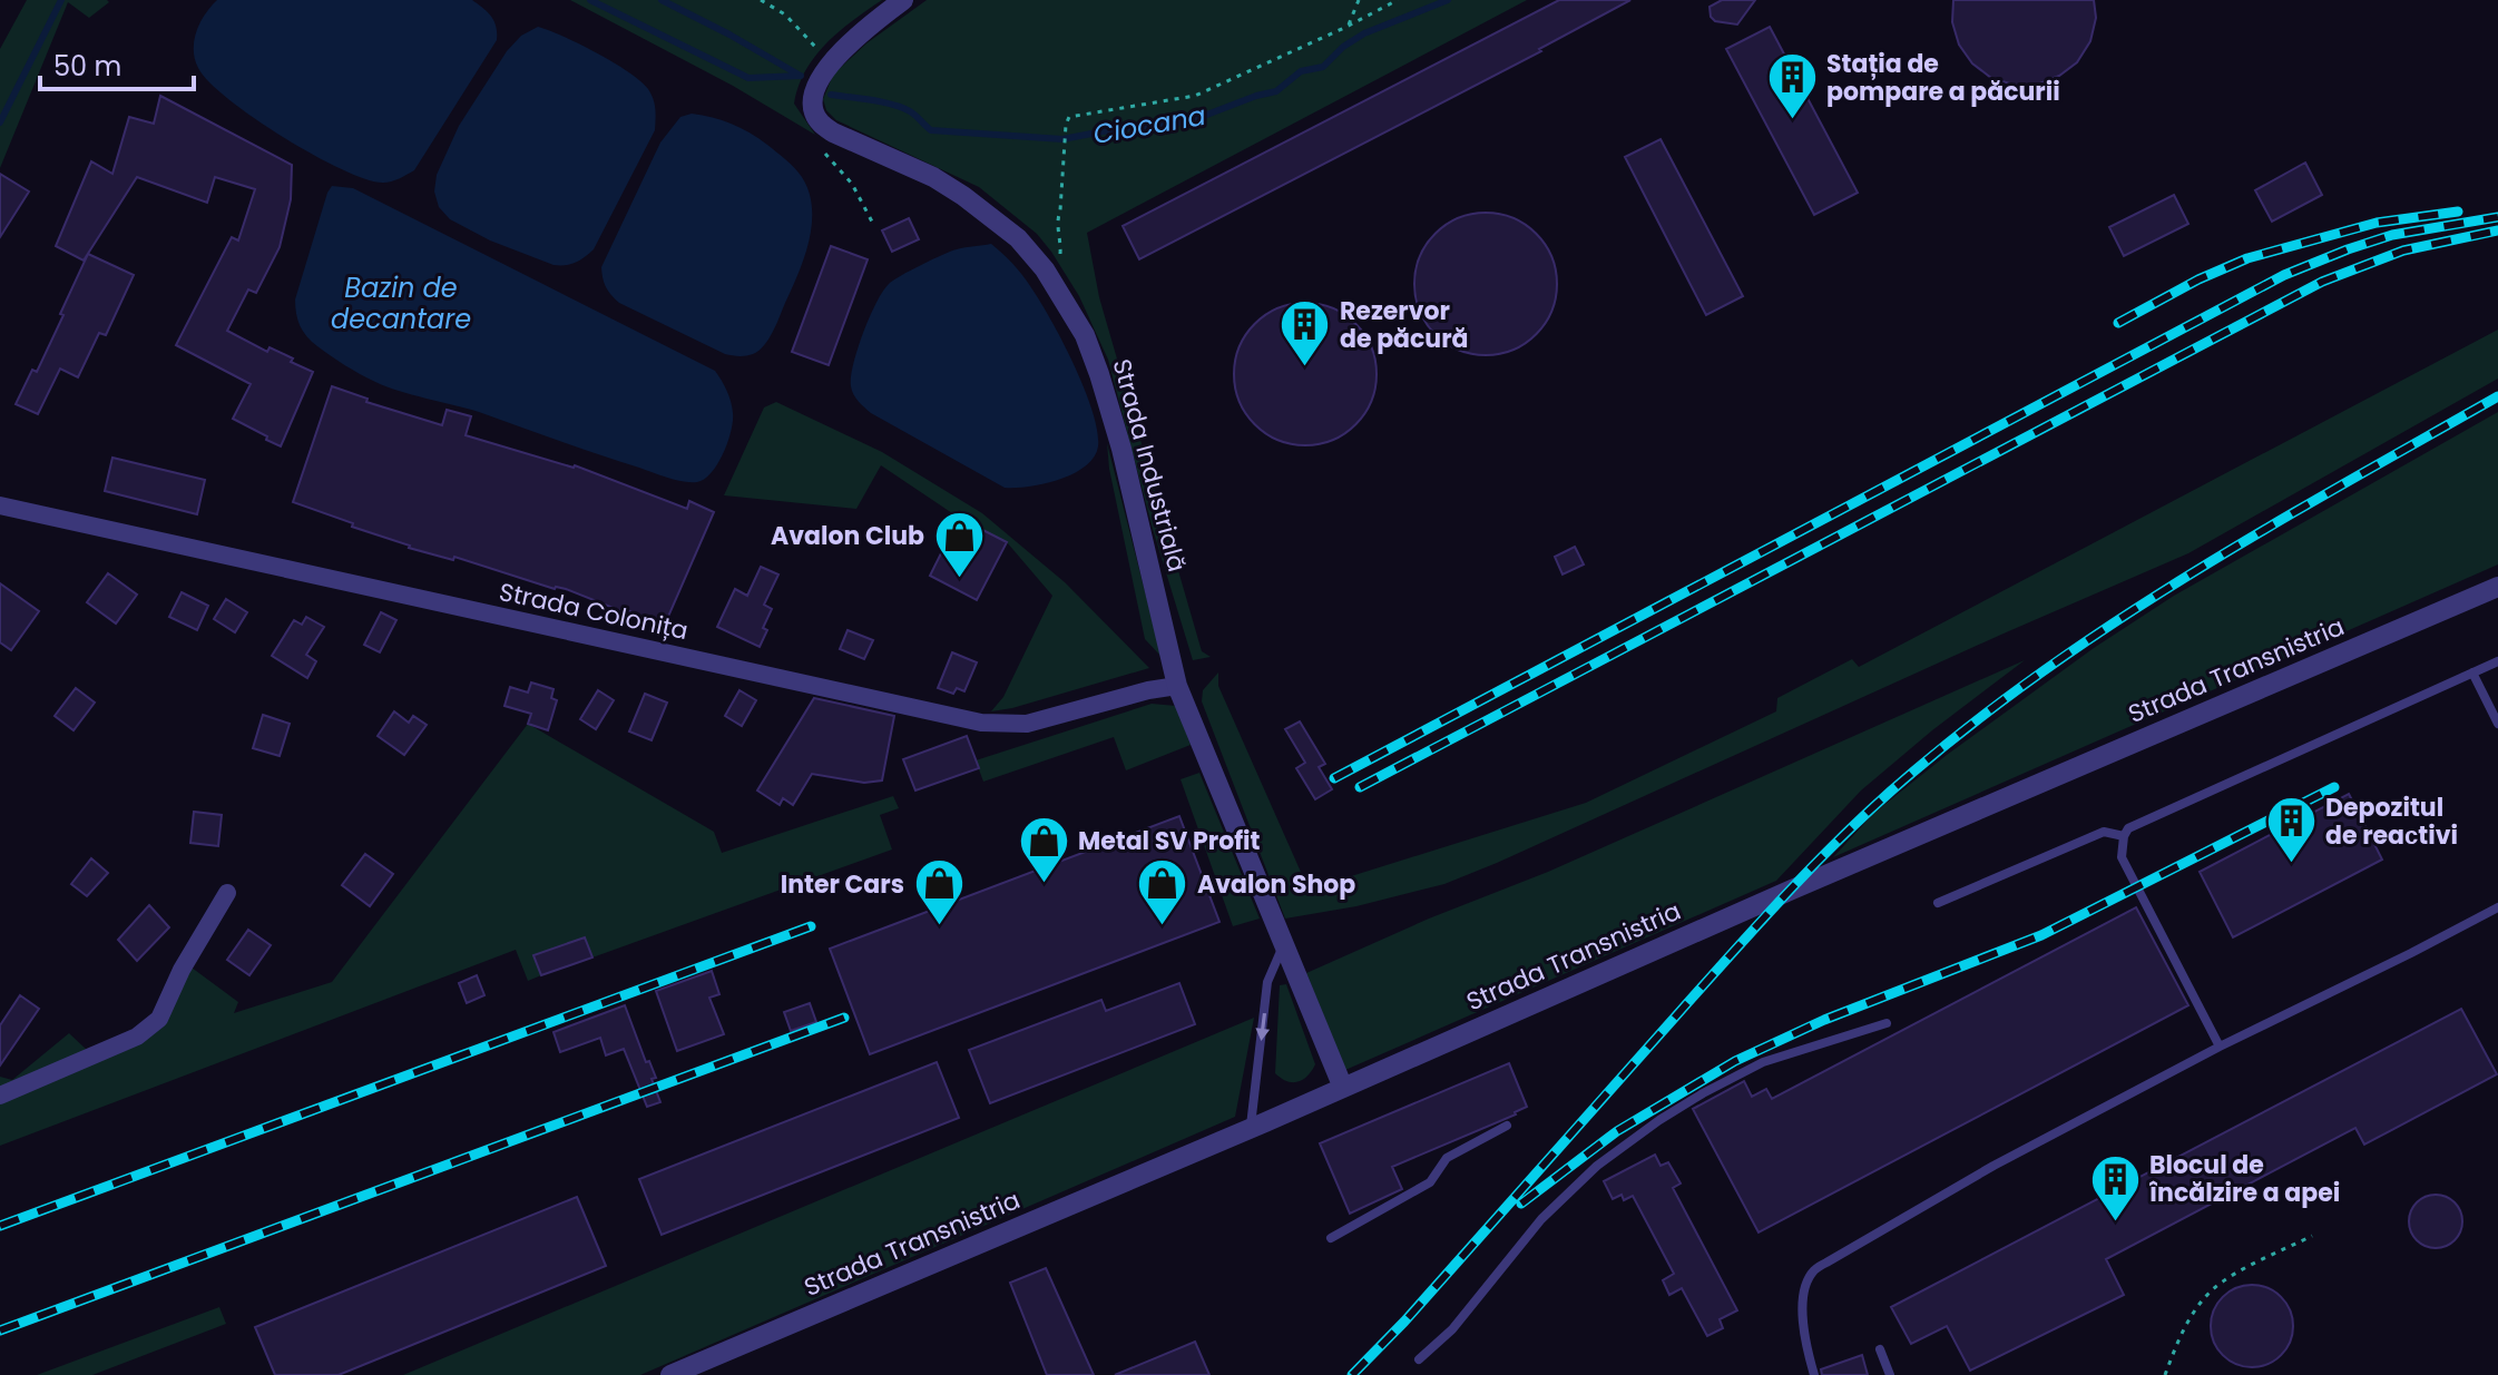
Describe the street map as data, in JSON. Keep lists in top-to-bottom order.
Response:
{
  "streets": {
    "street": ["Strada Industrială", "Strada Colonița", "Strada Transnistria"]
  },
  "crossings": [
    ["Strada Industrială", "Strada Colonița"],
    ["Strada Industrială", "Strada Transnistria"]
  ],
  "water": ["Ciocana", "Bazin de decantare"],
  "places": {
    "building": [
      "Stația de pompare a păcurii",
      "Rezervor de păcură",
      "Depozitul de reaсtivi",
      "Blocul de încălzire a apei"
    ],
    "shop": [
      "Avalon Club",
      "Metal SV Profit",
      "Inter Cars",
      "Avalon Shop"
    ]
  },
  "scale_bar": "50 m"
}
